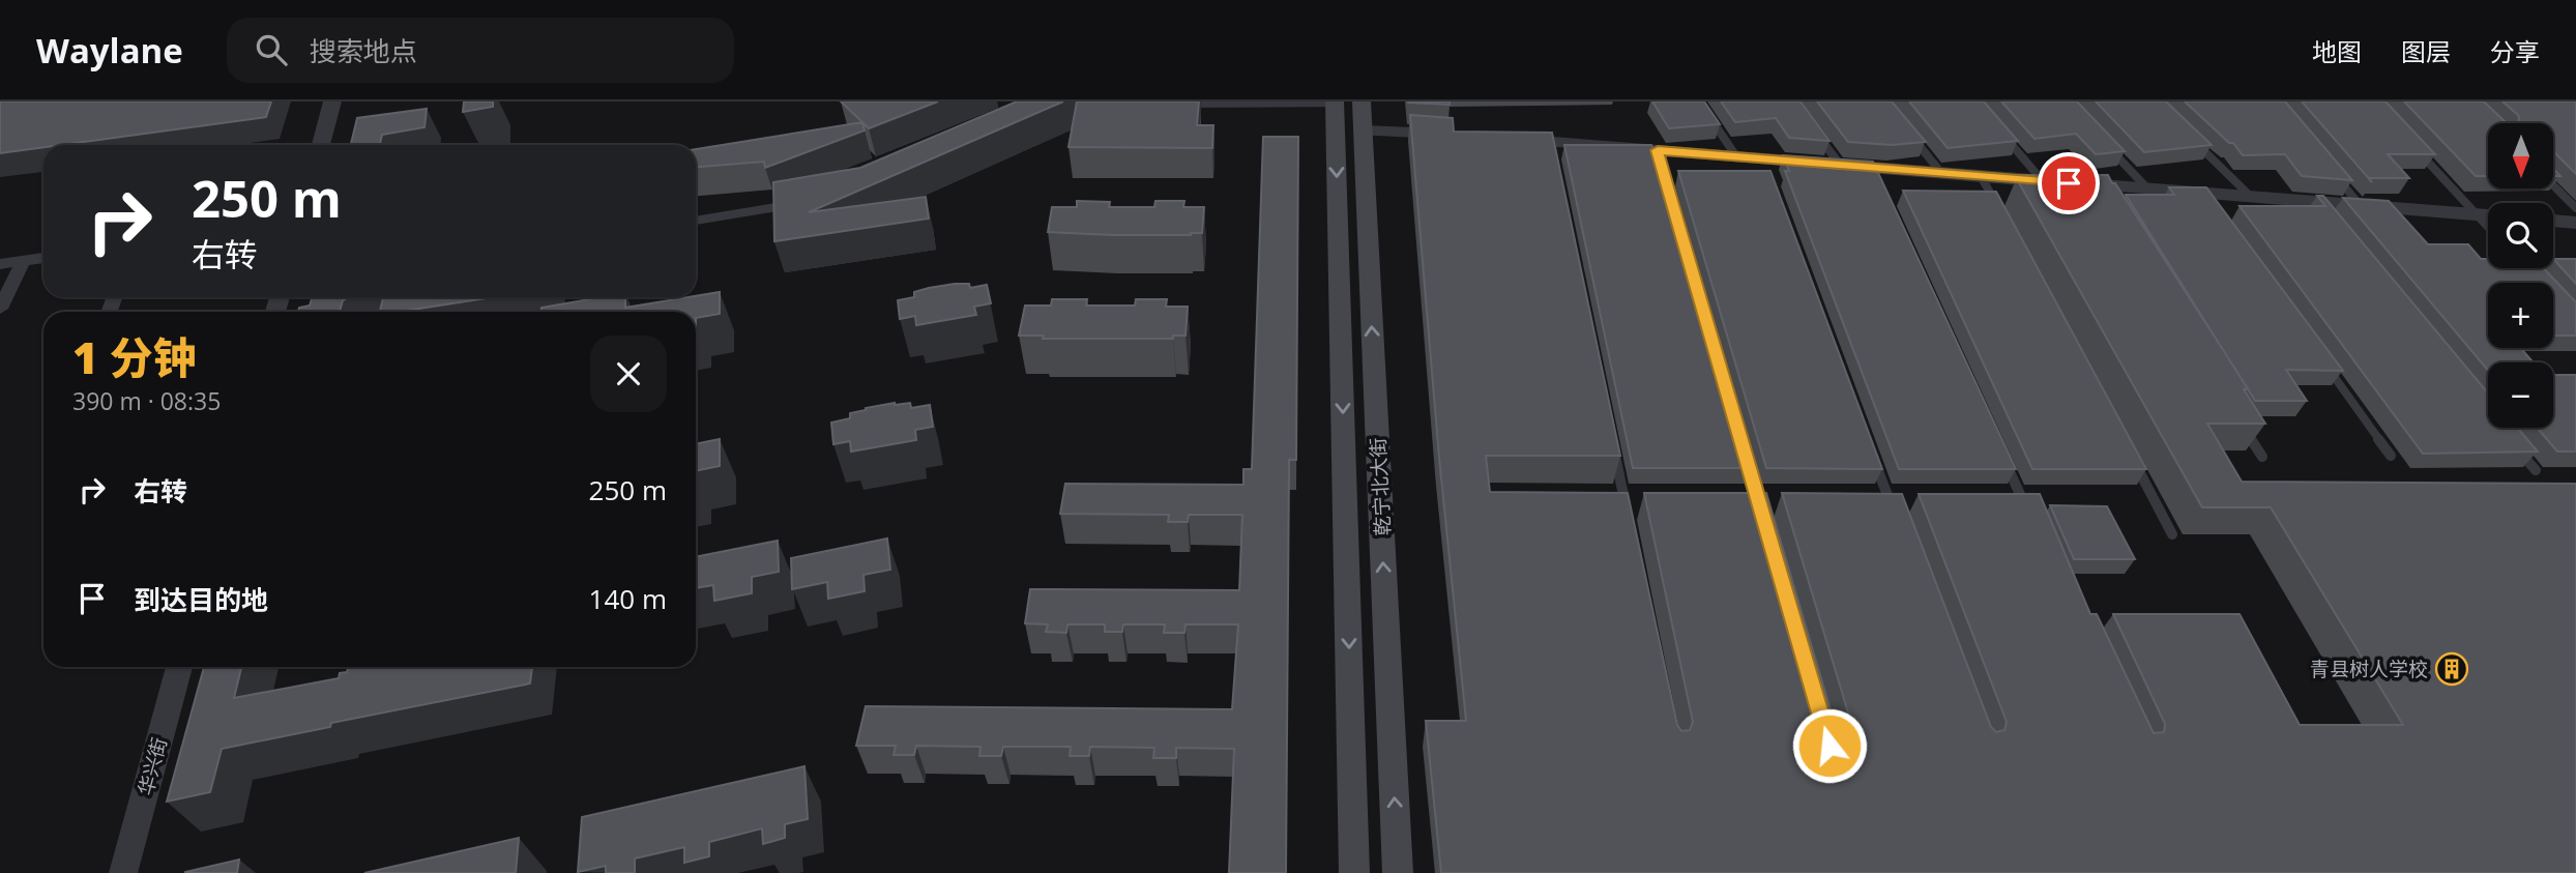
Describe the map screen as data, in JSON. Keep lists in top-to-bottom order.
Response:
{
  "streets": {
    "main road": ["乾宁北大街"],
    "street": ["华兴街"]
  },
  "places": {
    "building": ["青县树人学校"]
  },
  "north": "bottom",
  "page": {
    "header": "Waylane",
    "search": "搜索地点",
    "nav": ["地图", "图层", "分享"],
    "map_buttons": ["+", "−"],
    "turn": ["250 m", "右转"],
    "heading": ["1 分钟", "390 m · 08:35"],
    "list": [
      {
        "name": "右转",
        "value": "250 m"
      },
      {
        "name": "到达目的地",
        "value": "140 m"
      }
    ]
  }
}
